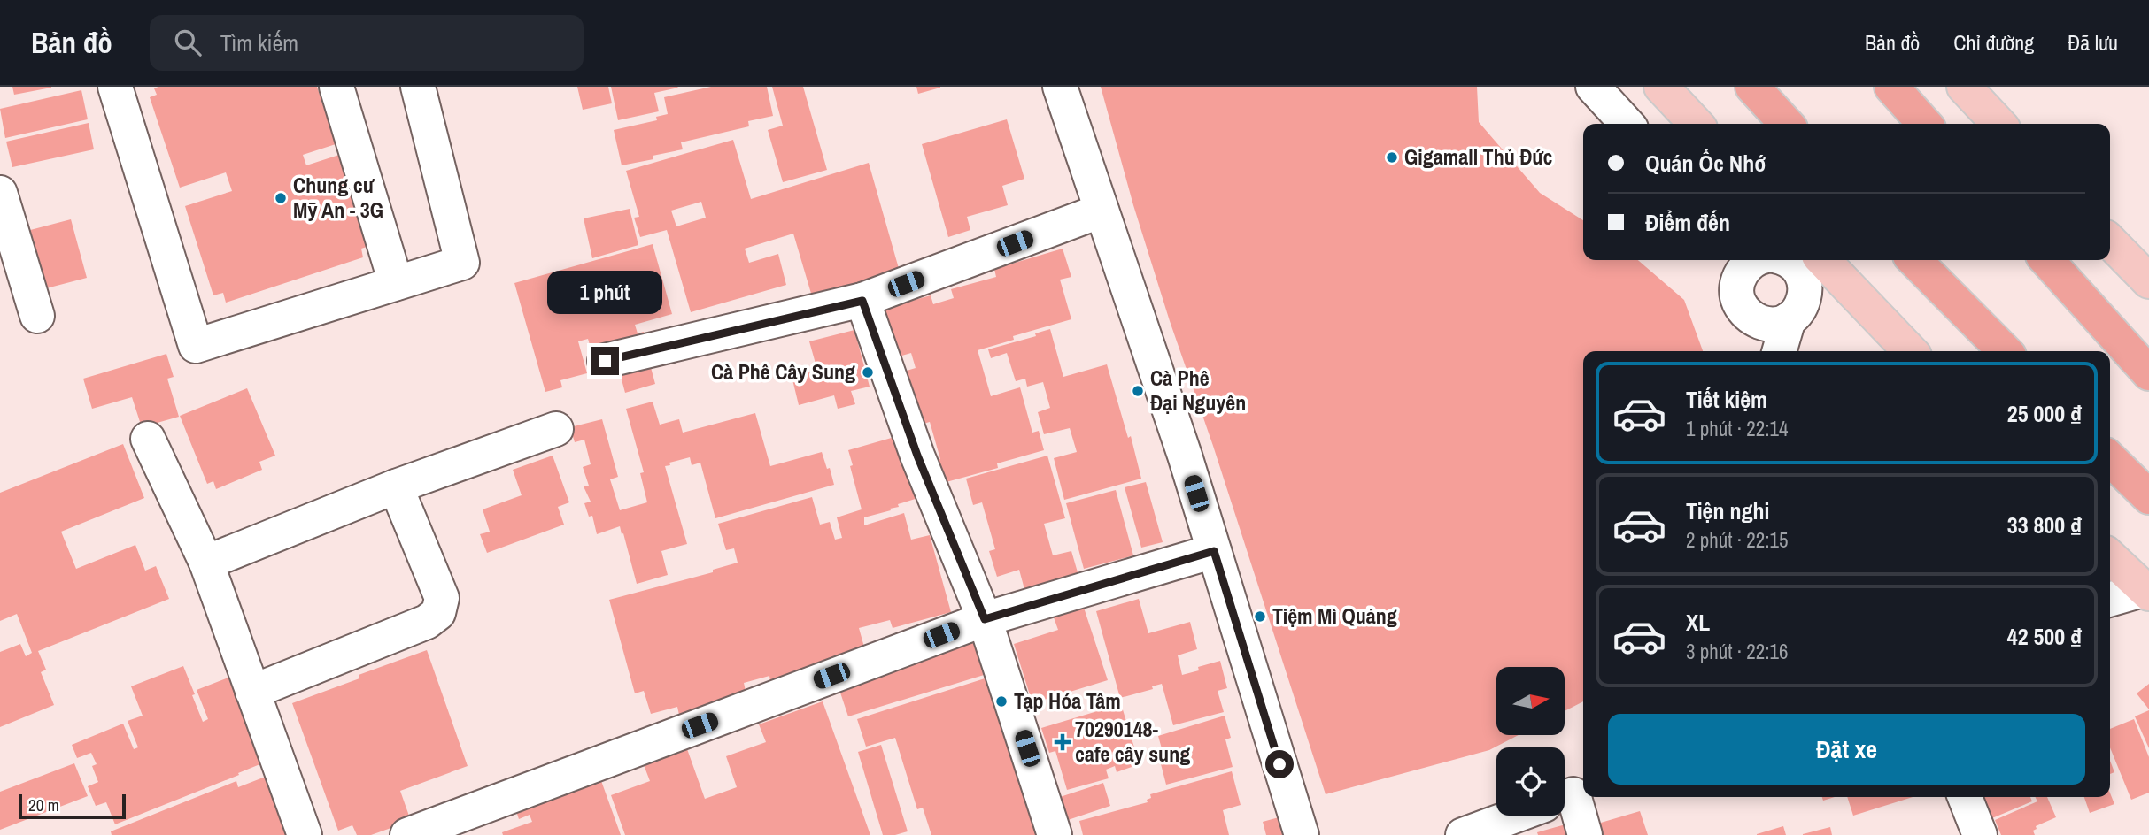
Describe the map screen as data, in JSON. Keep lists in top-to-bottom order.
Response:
{
  "places": {
    "other": [
      "Gigamall Thủ Đức",
      "Chung cư Mỹ An - 3G",
      "Cà Phê Cây Sung",
      "Cà Phê Đại Nguyên",
      "Tiệm Mì Quảng",
      "Tạp Hóa Tâm"
    ],
    "health": ["70290148- cafe cây sung"]
  },
  "scale_bar": "20 m",
  "north": "right",
  "page": {
    "header": "Bản đồ",
    "search": "Tìm kiếm",
    "nav": ["Bản đồ", "Chỉ đường", "Đã lưu"],
    "banner": ["Quán Ốc Nhớ", "Điểm đến"],
    "bubble": "1 phút",
    "list": [
      {
        "name": "Tiết kiệm",
        "note": "1 phút · 22:14",
        "value": "25 000 ₫"
      },
      {
        "name": "Tiện nghi",
        "note": "2 phút · 22:15",
        "value": "33 800 ₫"
      },
      {
        "name": "XL",
        "note": "3 phút · 22:16",
        "value": "42 500 ₫"
      }
    ],
    "buttons": "Đặt xe",
    "scale": "20 m"
  }
}
